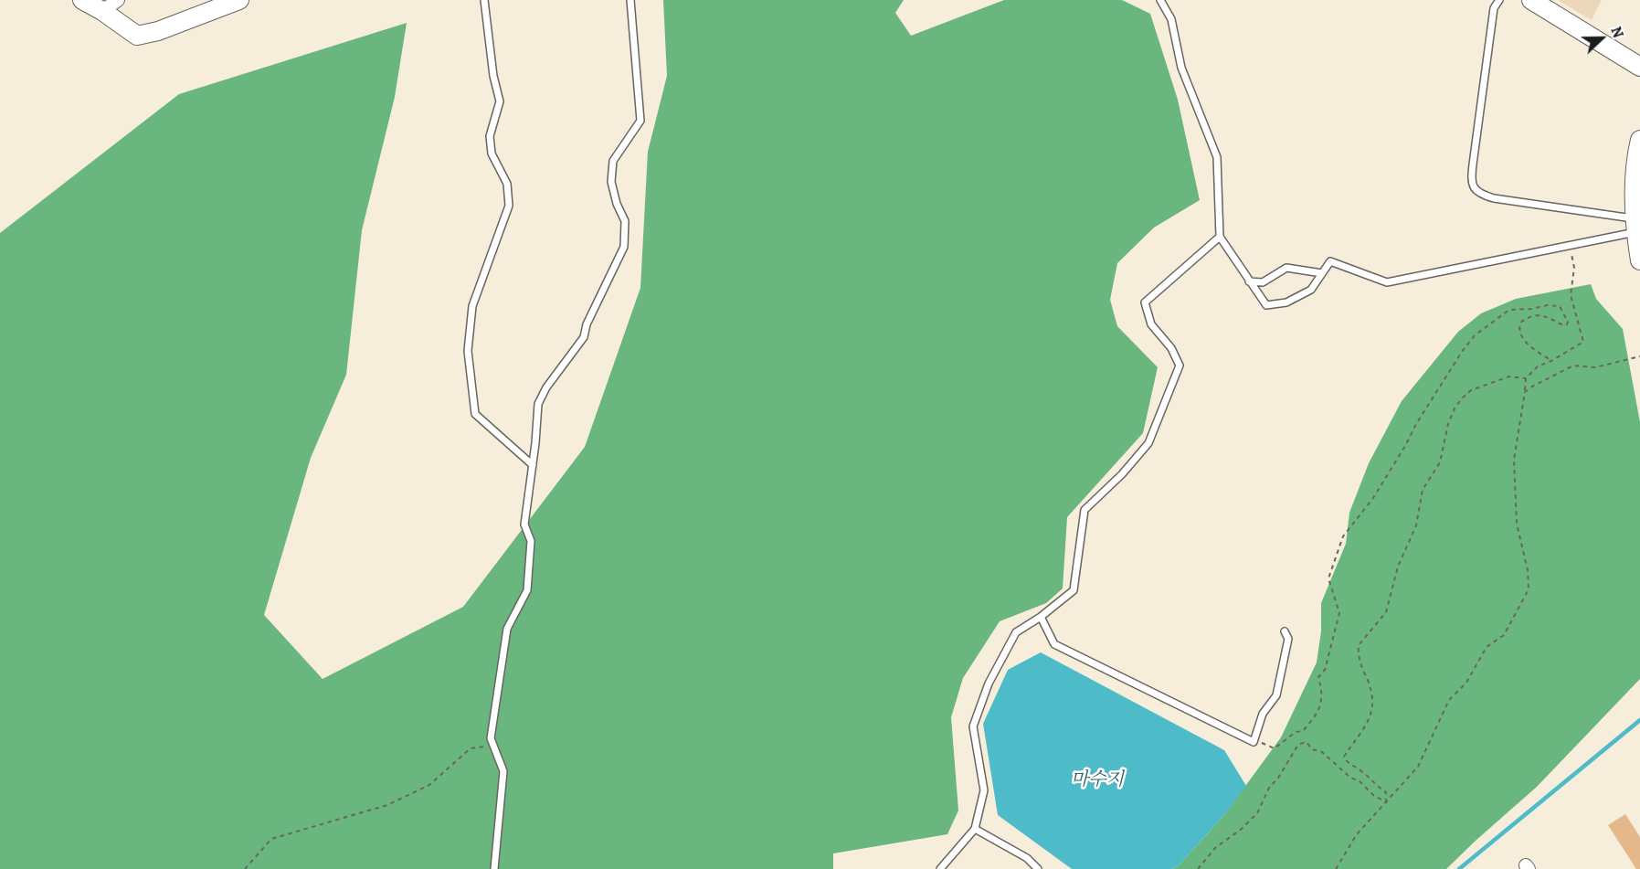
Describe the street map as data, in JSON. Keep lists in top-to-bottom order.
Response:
{
  "water": ["마수지"],
  "north": "right"
}
